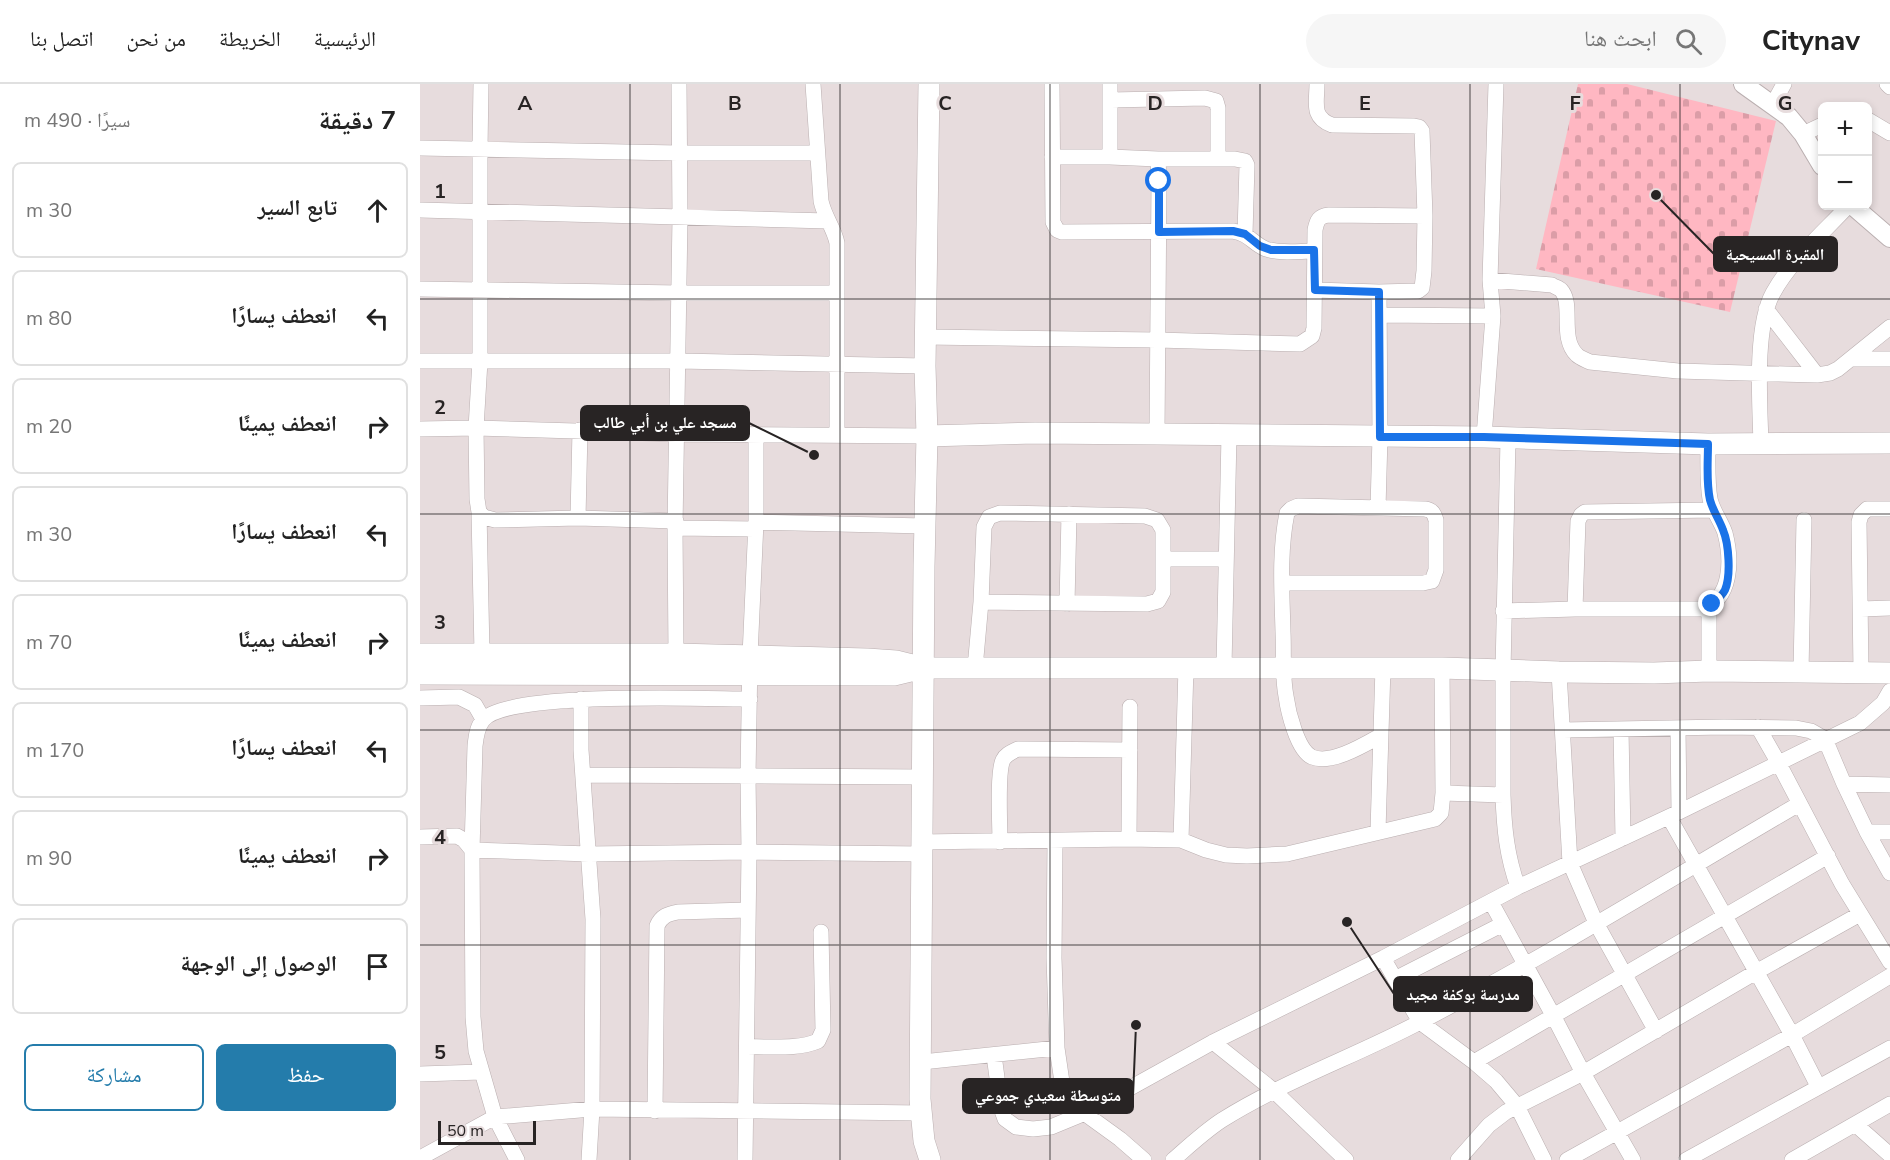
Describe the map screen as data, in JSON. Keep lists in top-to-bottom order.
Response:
{
  "places": [
    "المقبرة المسيحية",
    "مسجد علي بن أبي طالب",
    "مدرسة بوكفة مجيد",
    "متوسطة سعيدي جموعي"
  ],
  "scale_bar": "50 m",
  "page": {
    "header": "Citynav",
    "search": "ابحث هنا",
    "nav": [
      "الرئيسية",
      "الخريطة",
      "من نحن",
      "اتصل بنا"
    ],
    "heading": ["7 دقيقة", "سيرًا · 490 m"],
    "map_buttons": ["+", "−"],
    "list": [
      ["تابع السير", "30 m"],
      ["انعطف يسارًا", "80 m"],
      ["انعطف يمينًا", "20 m"],
      ["انعطف يسارًا", "30 m"],
      ["انعطف يمينًا", "70 m"],
      ["انعطف يسارًا", "170 m"],
      ["انعطف يمينًا", "90 m"],
      "الوصول إلى الوجهة"
    ],
    "buttons": ["حفظ", "مشاركة"],
    "scale": "50 m"
  },
  "grid": {
    "columns": [
      "A",
      "B",
      "C",
      "D",
      "E",
      "F",
      "G"
    ],
    "rows": [
      "1",
      "2",
      "3",
      "4",
      "5"
    ]
  }
}
